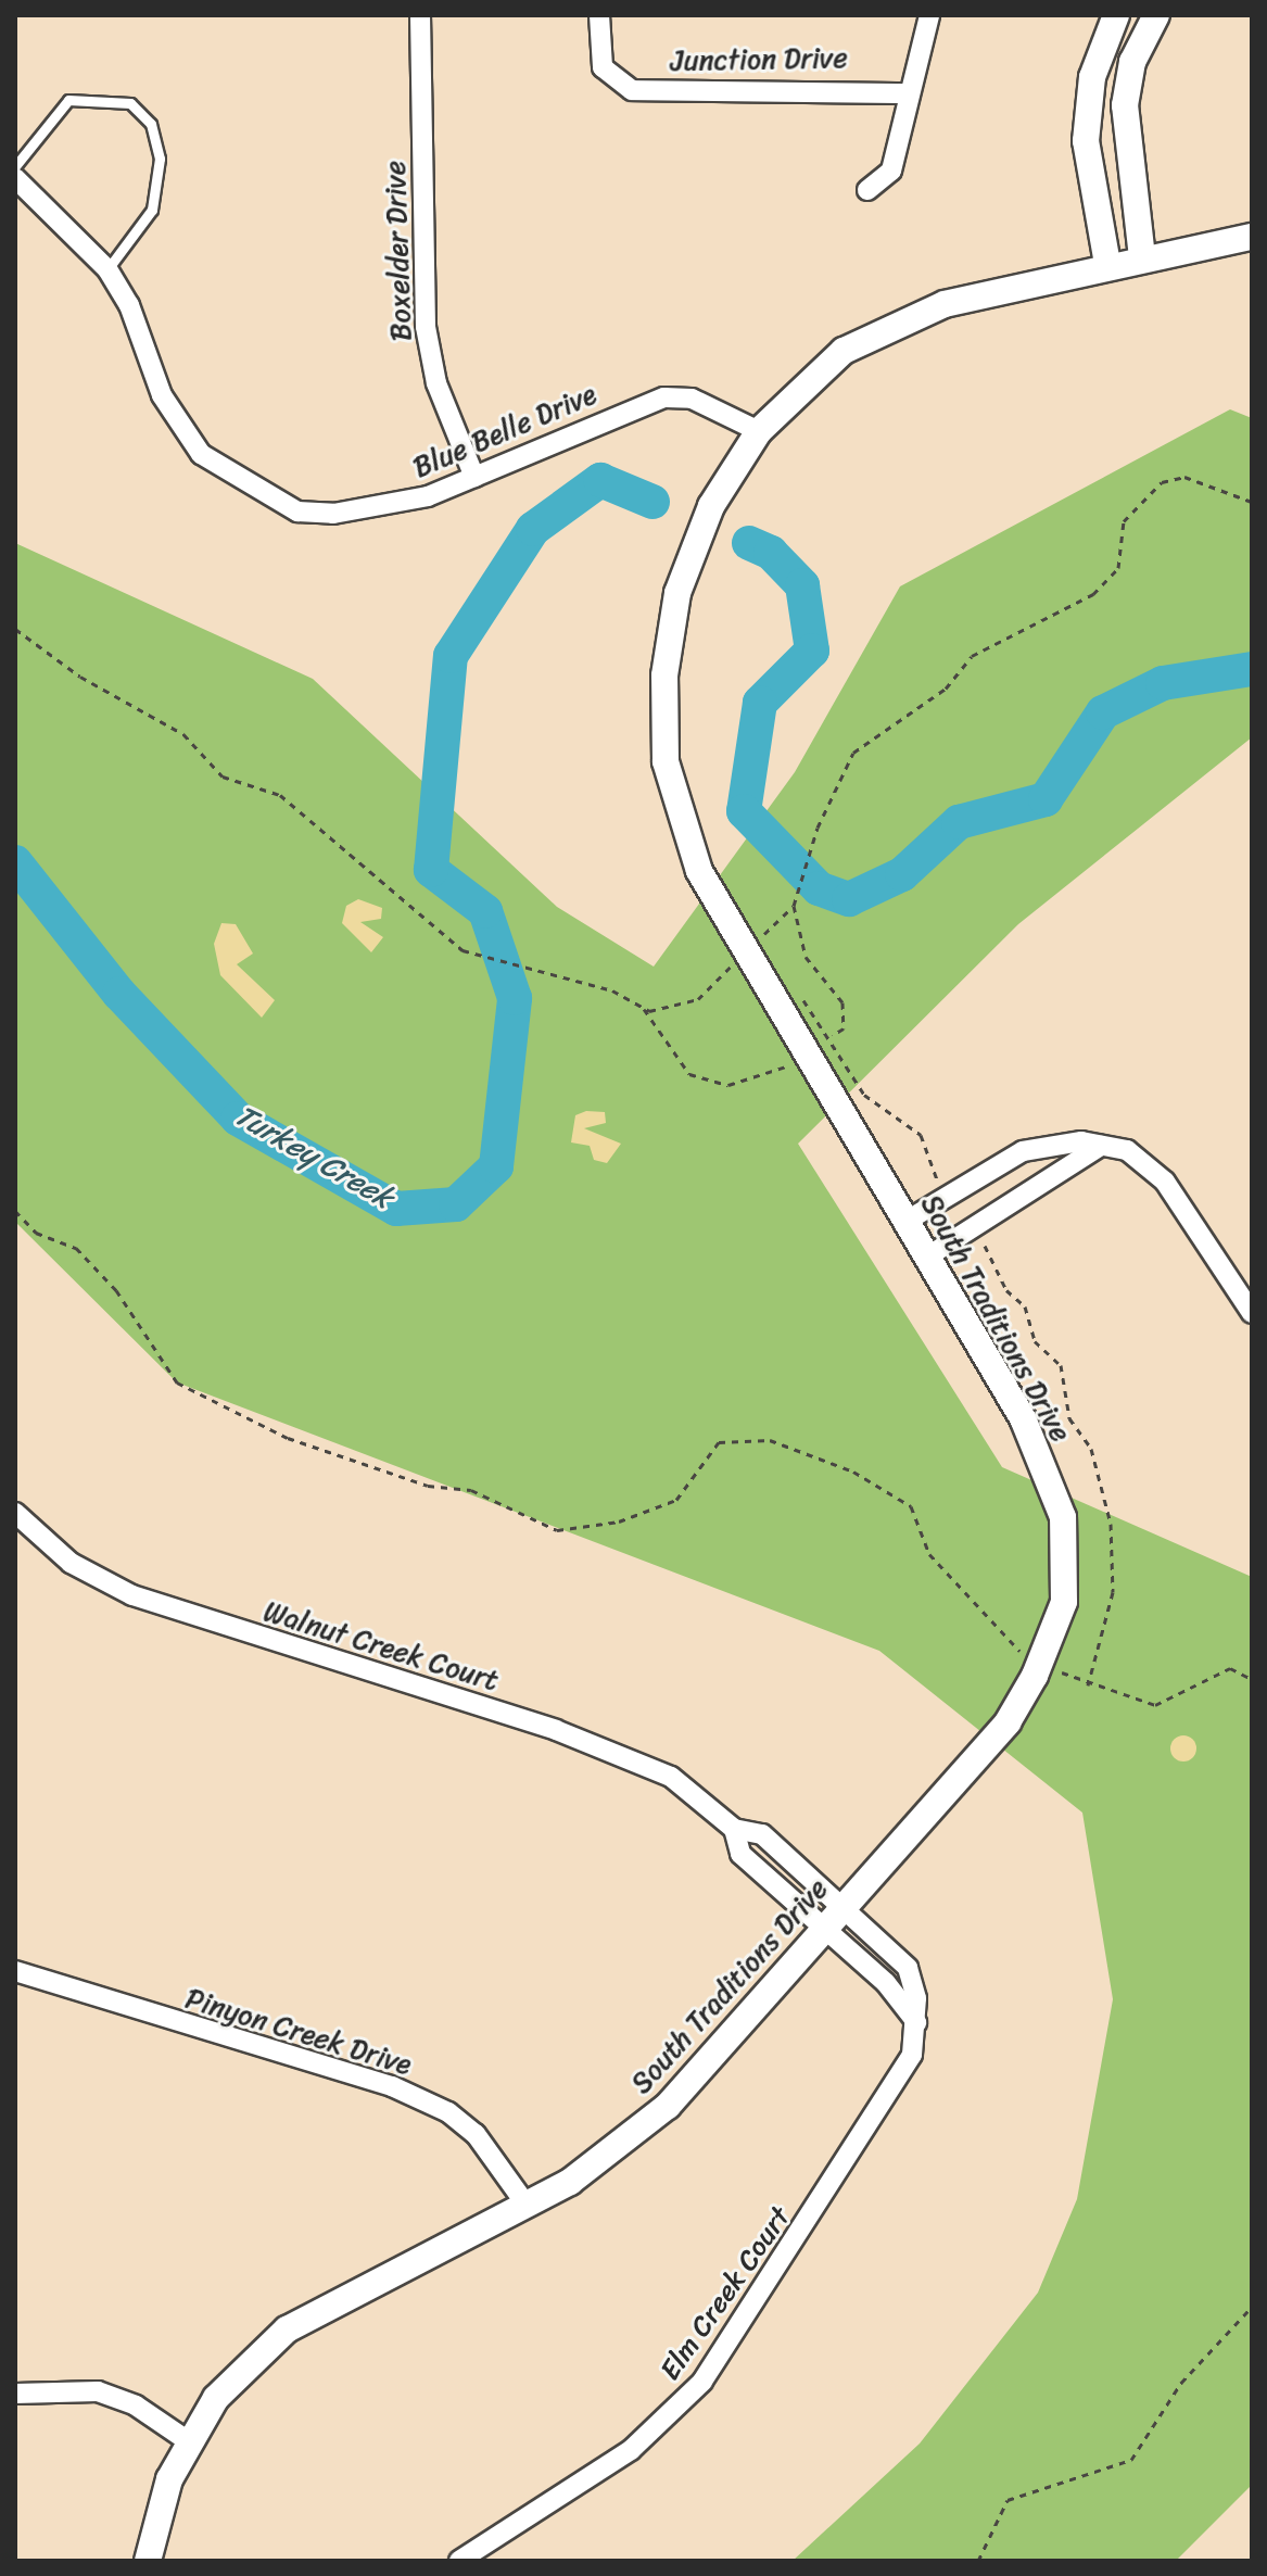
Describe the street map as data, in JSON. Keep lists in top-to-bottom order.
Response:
{
  "streets": {
    "street": [
      "Junction Drive",
      "Boxelder Drive",
      "Blue Belle Drive",
      "South Traditions Drive",
      "Walnut Creek Court",
      "Pinyon Creek Drive",
      "Elm Creek Court"
    ]
  },
  "crossings": [
    ["Boxelder Drive", "Blue Belle Drive"],
    ["Blue Belle Drive", "South Traditions Drive"],
    ["South Traditions Drive", "Walnut Creek Court"],
    ["South Traditions Drive", "Pinyon Creek Drive"],
    ["South Traditions Drive", "Elm Creek Court"],
    ["Walnut Creek Court", "Elm Creek Court"]
  ],
  "water": ["Turkey Creek"]
}
